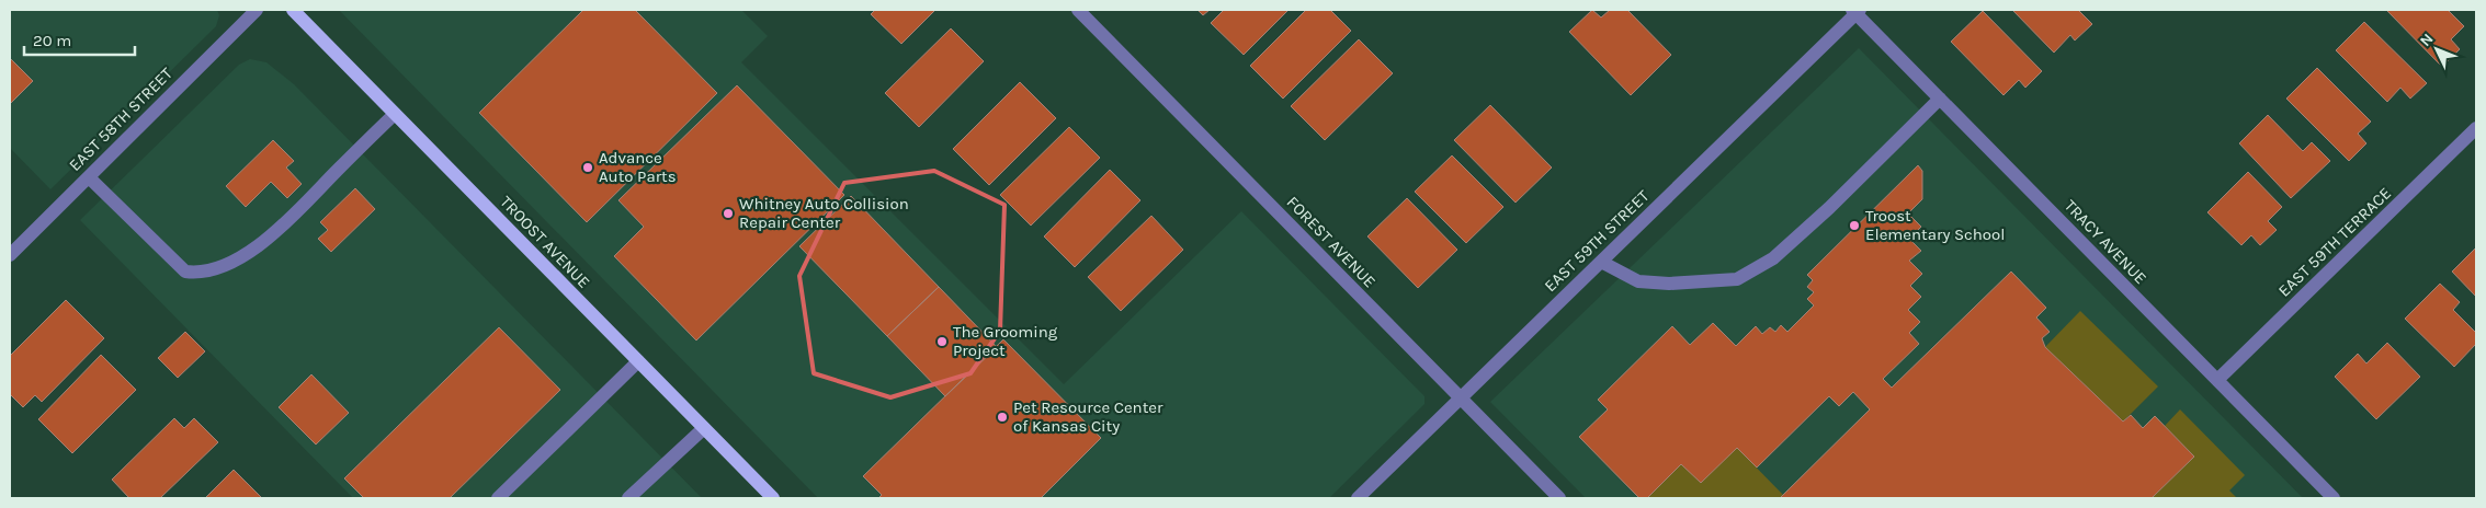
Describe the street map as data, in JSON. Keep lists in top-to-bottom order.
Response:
{
  "streets": {
    "main road": ["TROOST AVENUE"],
    "street": [
      "EAST 58TH STREET",
      "EAST 59TH STREET",
      "FOREST AVENUE",
      "TRACY AVENUE",
      "EAST 59TH TERRACE"
    ]
  },
  "crossings": [
    ["EAST 59TH STREET", "FOREST AVENUE"],
    ["EAST 59TH STREET", "TRACY AVENUE"],
    ["TRACY AVENUE", "EAST 59TH TERRACE"]
  ],
  "places": [
    "Advance Auto Parts",
    "Whitney Auto Collision Repair Center",
    "Troost Elementary School",
    "The Grooming Project",
    "Pet Resource Center of Kansas City"
  ],
  "scale_bar": "20 m",
  "north": "top left"
}
